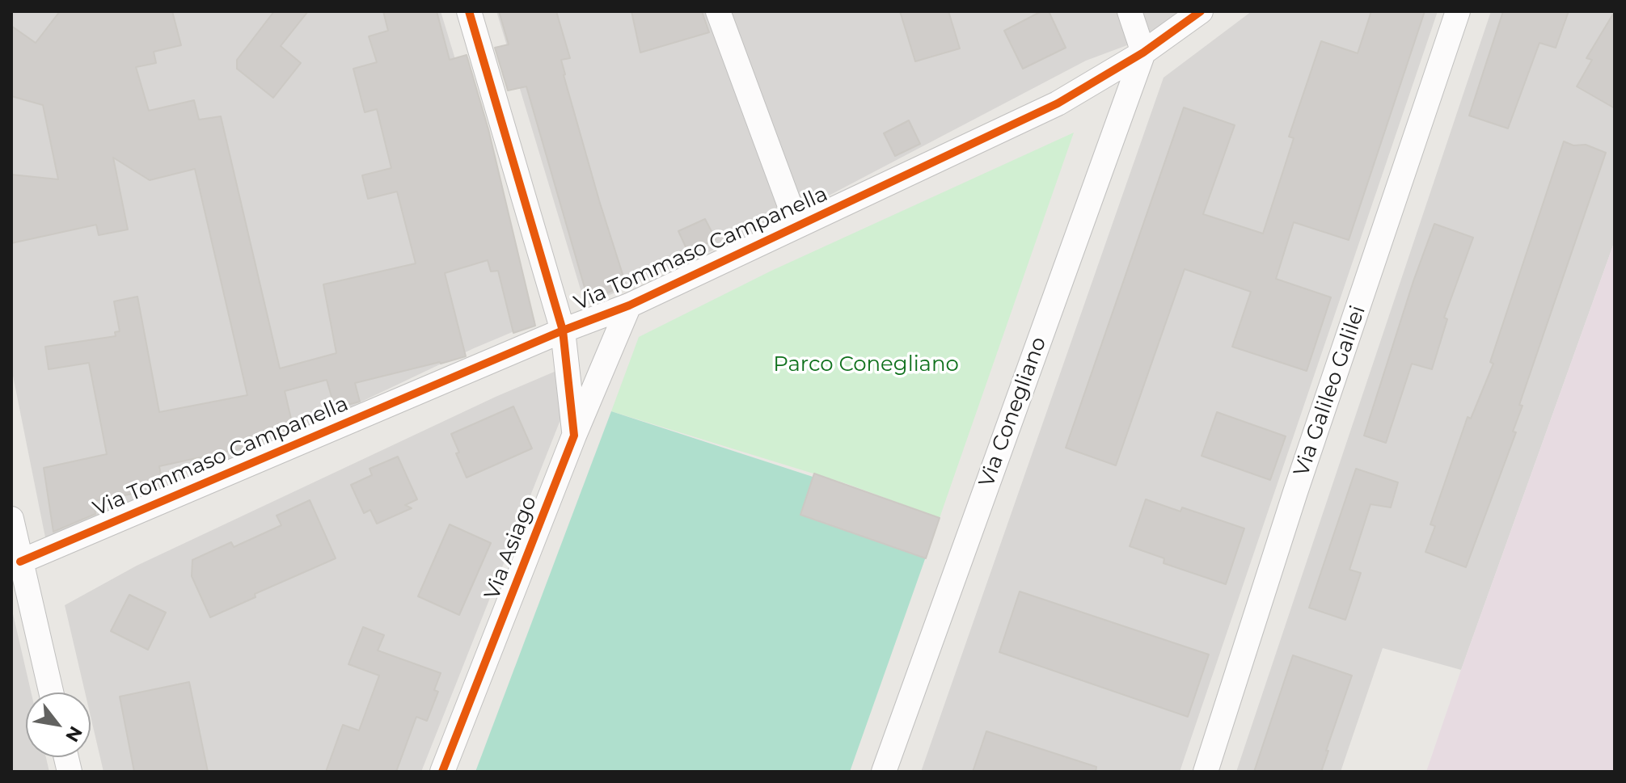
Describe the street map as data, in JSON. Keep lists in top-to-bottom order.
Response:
{
  "streets": {
    "street": [
      "Via Tommaso Campanella",
      "Via Galileo Galilei",
      "Via Conegliano",
      "Via Asiago"
    ]
  },
  "crossings": [
    ["Via Tommaso Campanella", "Via Conegliano"],
    ["Via Tommaso Campanella", "Via Asiago"]
  ],
  "parks": ["Parco Conegliano"],
  "north": "bottom right"
}
